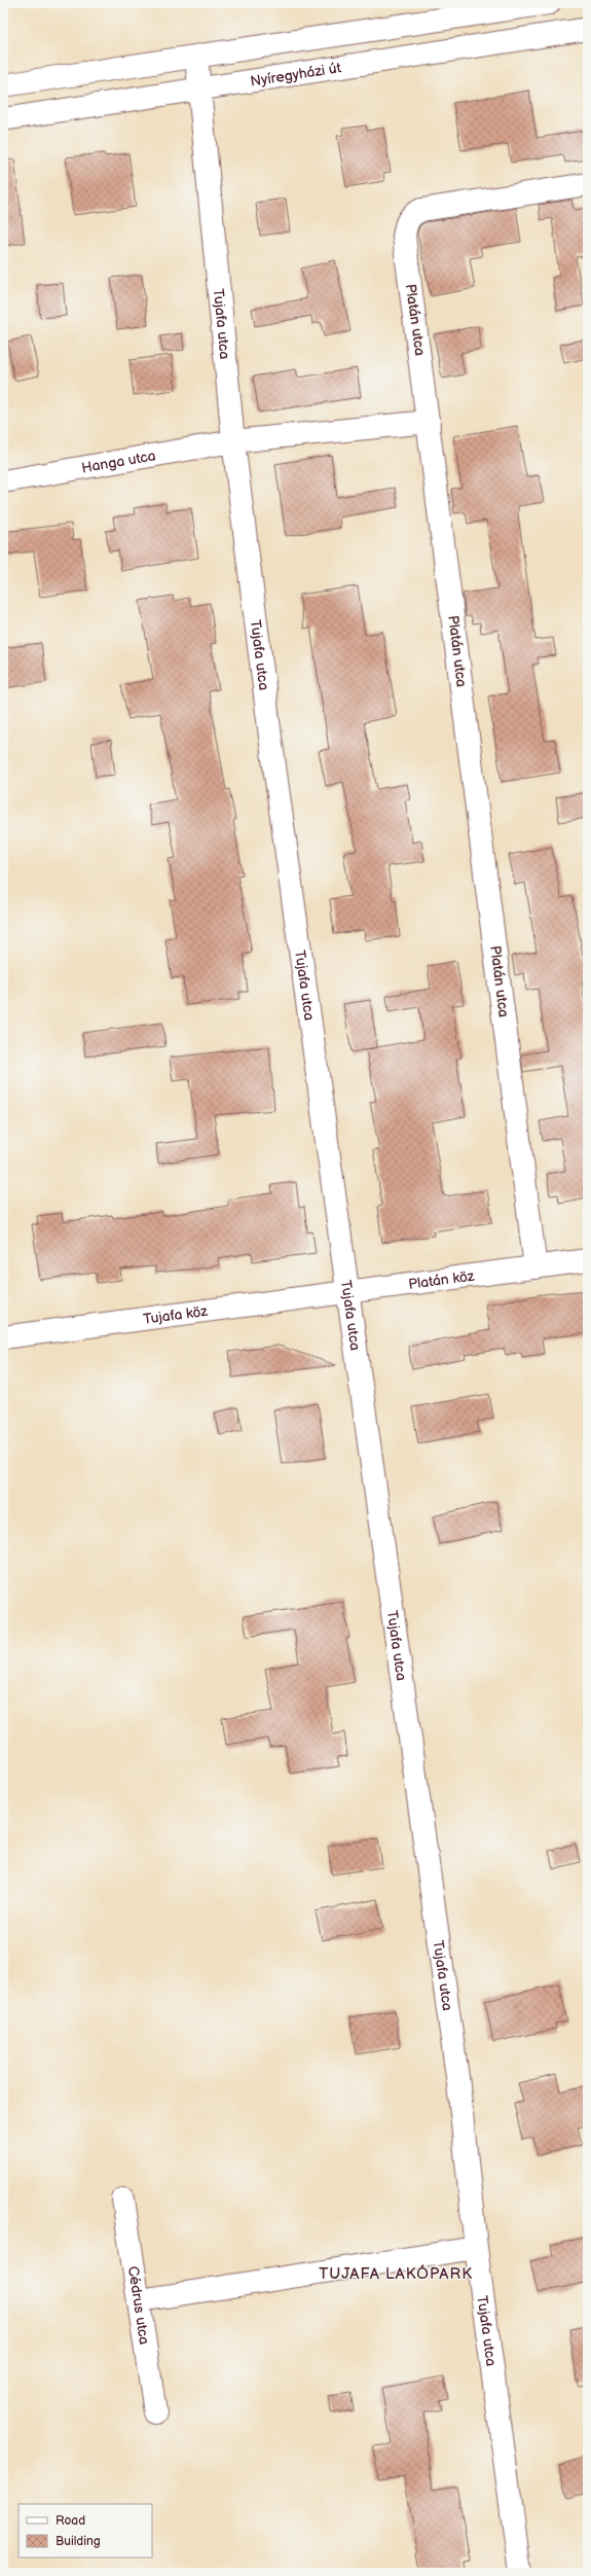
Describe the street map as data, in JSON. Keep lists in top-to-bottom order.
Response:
{
  "streets": {
    "street": [
      "Nyíregyházi út",
      "Platán utca",
      "Tujafa utca",
      "Hanga utca",
      "Platán köz",
      "Tujafa köz",
      "Cédrus utca"
    ]
  },
  "crossings": [
    ["Nyíregyházi út", "Tujafa utca"],
    ["Platán utca", "Hanga utca"],
    ["Platán utca", "Platán köz"],
    ["Tujafa utca", "Hanga utca"],
    ["Tujafa utca", "Platán köz"],
    ["Tujafa utca", "Tujafa köz"],
    ["Platán köz", "Tujafa köz"]
  ],
  "districts": ["TUJAFA LAKÓPARK"],
  "legend": ["Road", "Building"]
}
